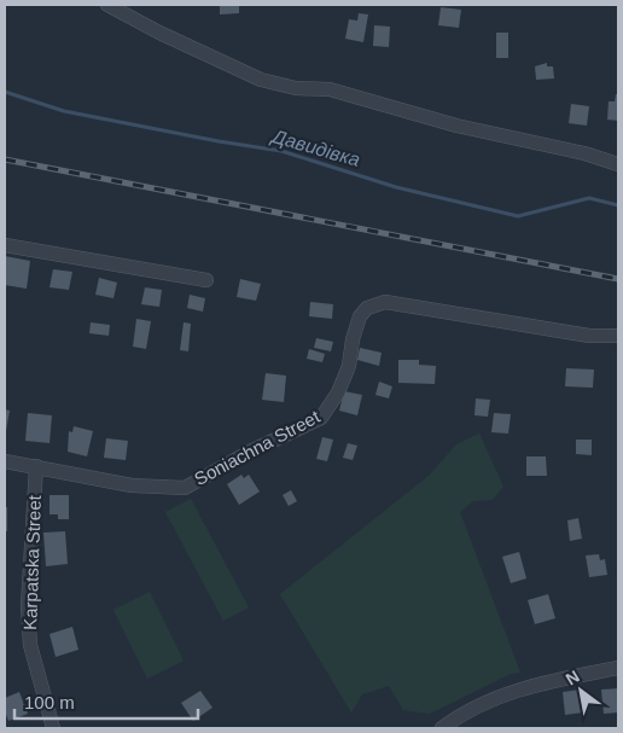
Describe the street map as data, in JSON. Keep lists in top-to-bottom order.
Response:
{
  "streets": {
    "street": ["Soniachna Street", "Karpatska Street"]
  },
  "crossings": [
    ["Soniachna Street", "Karpatska Street"]
  ],
  "water": ["Давидівка"],
  "scale_bar": "100 m",
  "north": "top left"
}
